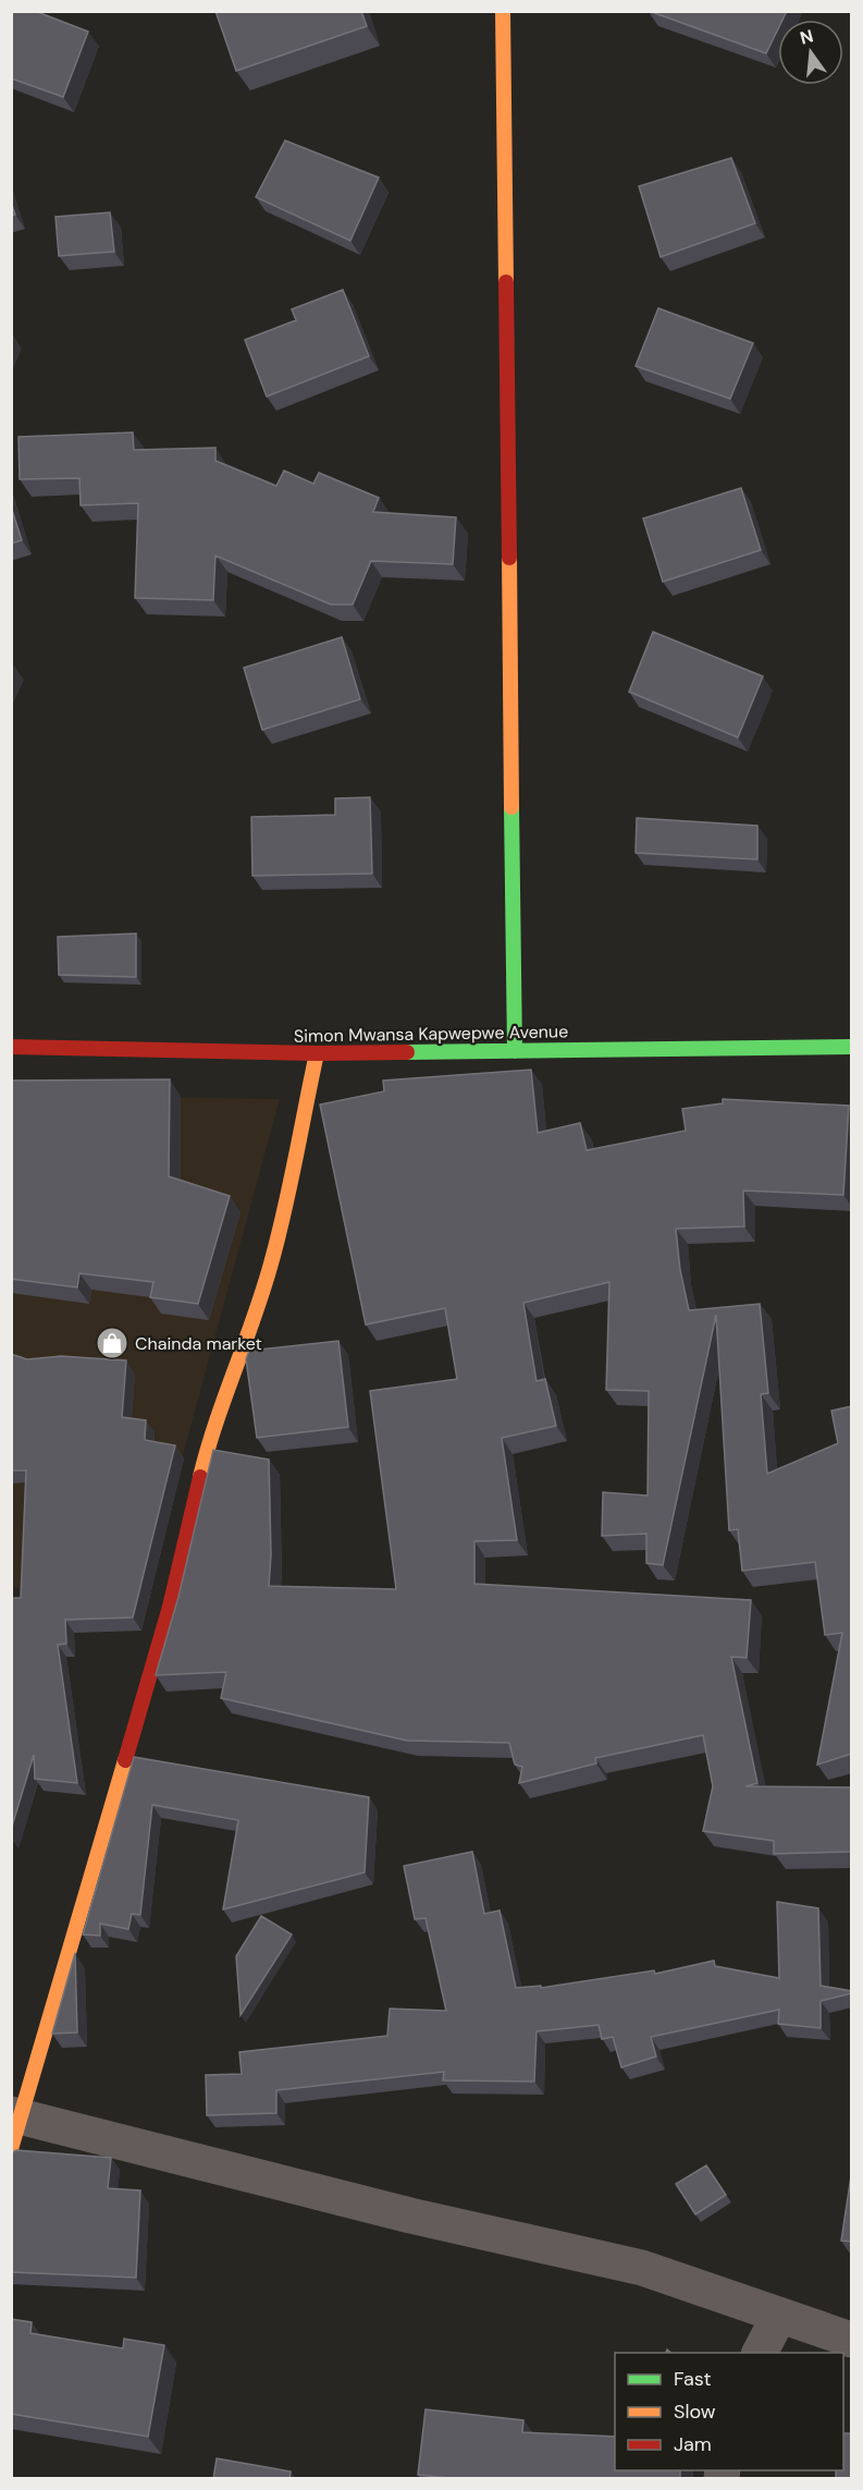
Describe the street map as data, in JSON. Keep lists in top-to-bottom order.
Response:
{
  "streets": {
    "street": ["Simon Mwansa Kapwepwe Avenue"]
  },
  "places": {
    "shop": ["Chainda market"]
  },
  "legend": ["Fast", "Slow", "Jam"],
  "north": "top"
}
